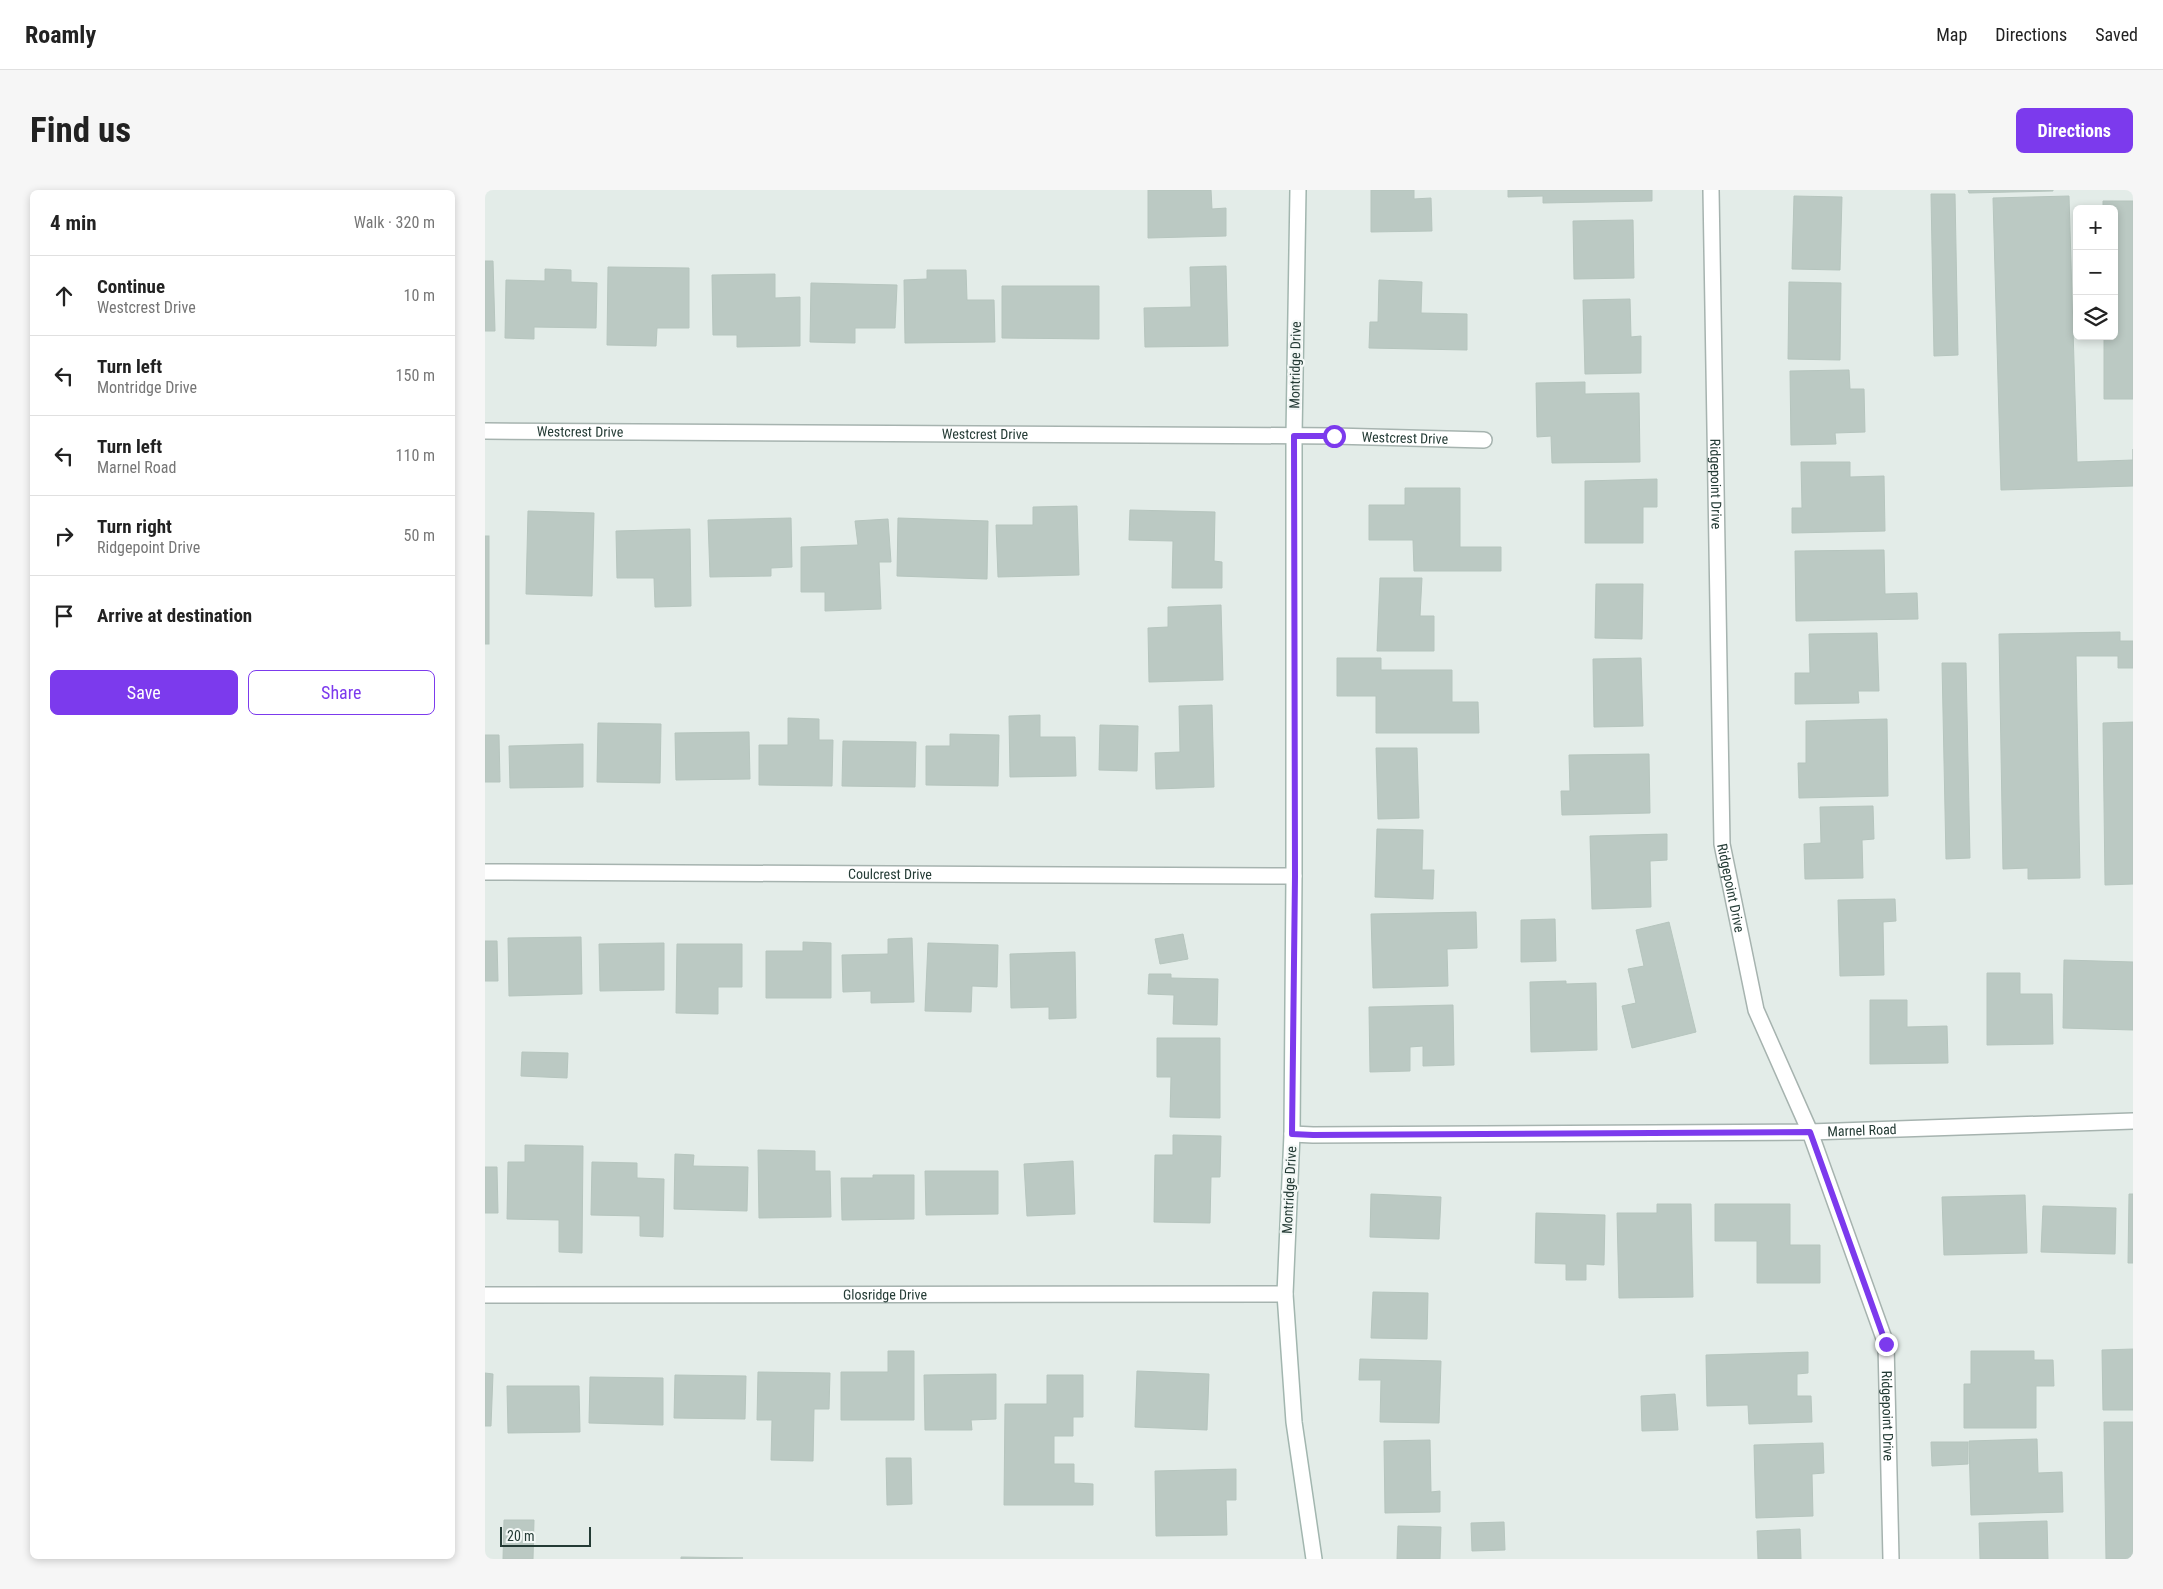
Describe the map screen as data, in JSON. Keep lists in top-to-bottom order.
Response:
{
  "streets": {
    "street": [
      "Montridge Drive",
      "Westcrest Drive",
      "Ridgepoint Drive",
      "Coulcrest Drive",
      "Marnel Road",
      "Glosridge Drive"
    ]
  },
  "crossings": [
    ["Montridge Drive", "Westcrest Drive"],
    ["Montridge Drive", "Coulcrest Drive"],
    ["Montridge Drive", "Marnel Road"],
    ["Montridge Drive", "Glosridge Drive"],
    ["Ridgepoint Drive", "Marnel Road"]
  ],
  "scale_bar": "20 m",
  "page": {
    "header": "Roamly",
    "nav": ["Map", "Directions", "Saved"],
    "buttons": [
      "Directions",
      ["Save", "Share"]
    ],
    "title": "Find us",
    "heading": ["4 min", "Walk · 320 m"],
    "map_buttons": ["+", "−"],
    "list": [
      ["Continue", "Westcrest Drive", "10 m"],
      ["Turn left", "Montridge Drive", "150 m"],
      ["Turn left", "Marnel Road", "110 m"],
      ["Turn right", "Ridgepoint Drive", "50 m"],
      "Arrive at destination"
    ],
    "scale": "20 m"
  }
}
